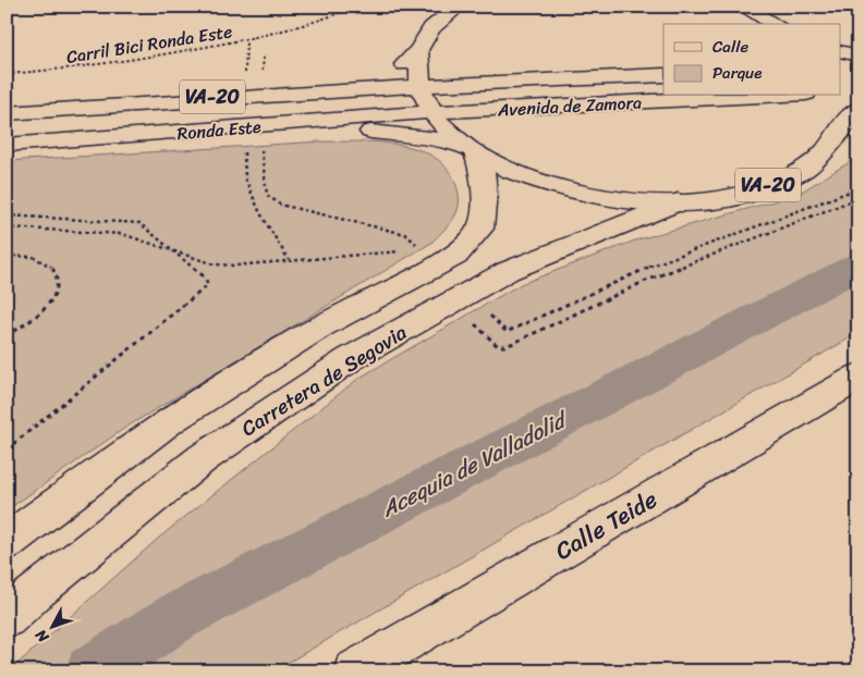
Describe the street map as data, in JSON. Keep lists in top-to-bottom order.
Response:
{
  "streets": {
    "main road": [
      "VA-20",
      "Avenida de Zamora",
      "Ronda Este",
      "Carretera de Segovia",
      "Calle Teide"
    ],
    "path": ["Carril Bici Ronda Este"]
  },
  "crossings": [
    ["VA-20", "Avenida de Zamora"],
    ["VA-20", "Ronda Este"],
    ["VA-20", "Carretera de Segovia"],
    ["Avenida de Zamora", "Ronda Este"]
  ],
  "water": ["Acequia de Valladolid"],
  "legend": ["Calle", "Parque"],
  "north": "bottom left"
}
